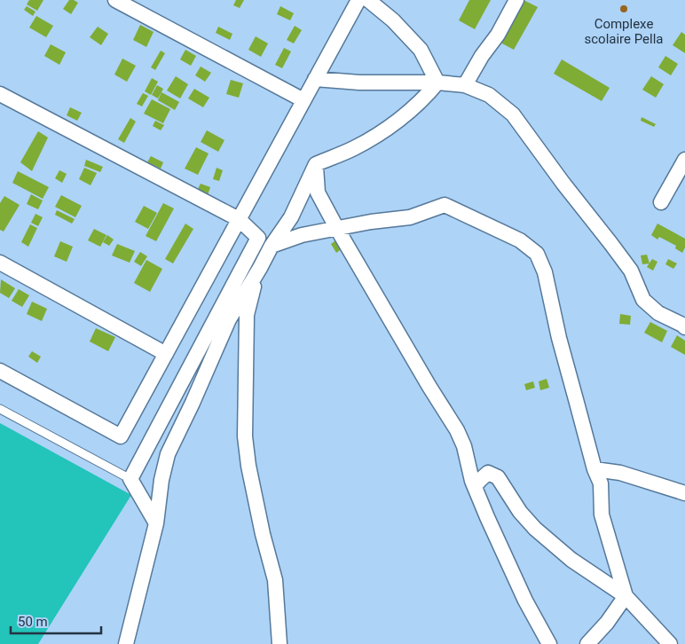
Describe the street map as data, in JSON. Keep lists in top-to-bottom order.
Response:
{
  "places": ["Complexe scolaire Pella"],
  "scale_bar": "50 m"
}
